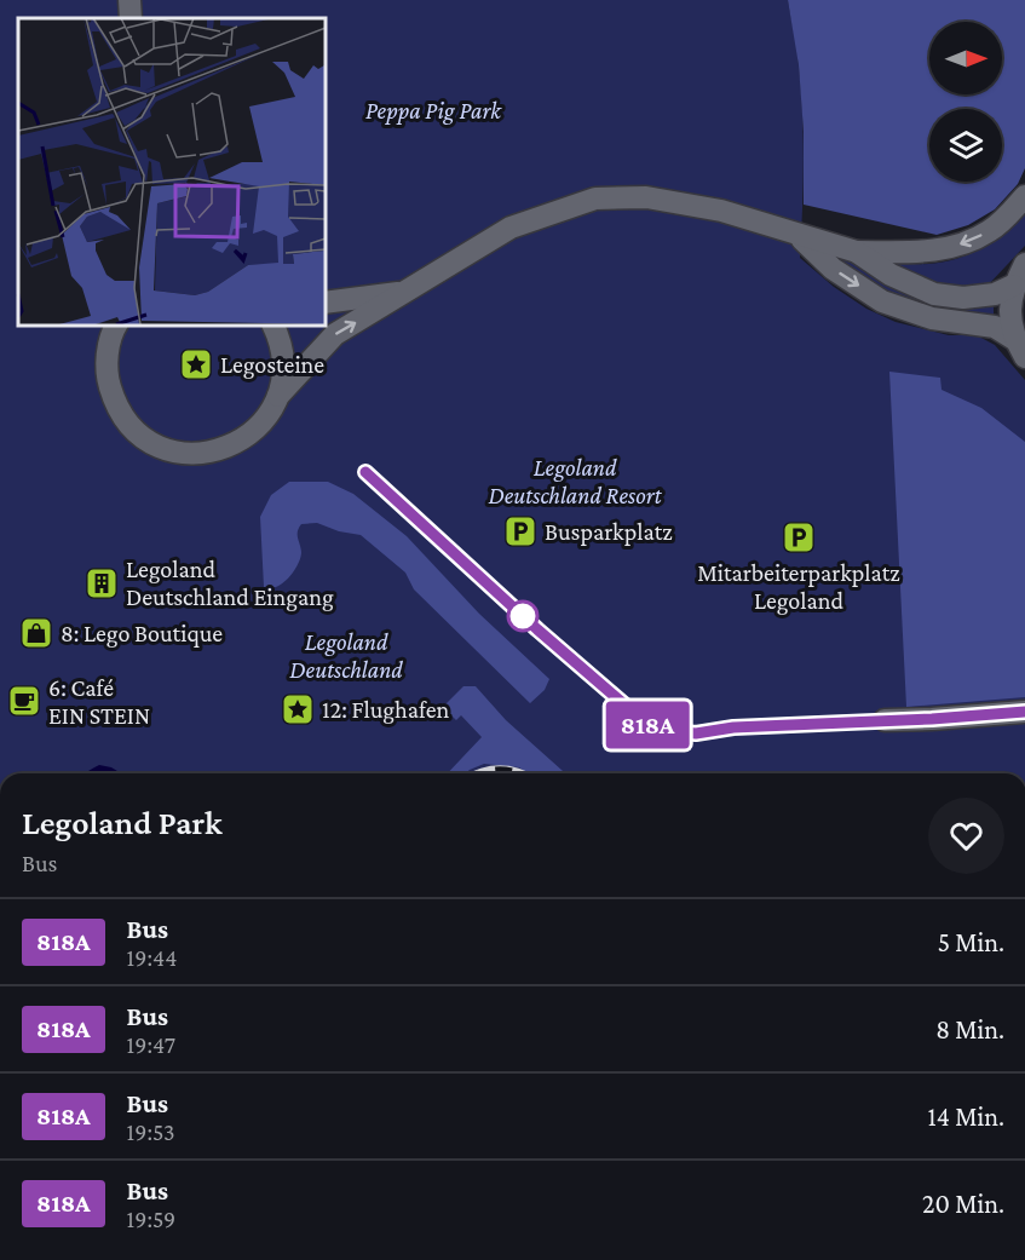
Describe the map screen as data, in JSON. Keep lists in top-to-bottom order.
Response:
{
  "parks": ["Peppa Pig Park", "Legoland Deutschland Resort", "Legoland Deutschland"],
  "places": {
    "place": ["Legosteine", "12: Flughafen"],
    "parking": ["Busparkplatz", "Mitarbeiterparkplatz Legoland"],
    "building": ["Legoland Deutschland Eingang"],
    "shop": ["8: Lego Boutique"],
    "cafe": ["6: Café EIN STEIN"]
  },
  "lines": ["bus line 818A"],
  "north": "right",
  "page": {
    "on_map": "818A",
    "heading": ["Legoland Park", "Bus"],
    "list": [
      {
        "mark": "818A",
        "name": "Bus",
        "note": "19:44",
        "value": "5 Min."
      },
      {
        "mark": "818A",
        "name": "Bus",
        "note": "19:47",
        "value": "8 Min."
      },
      {
        "mark": "818A",
        "name": "Bus",
        "note": "19:53",
        "value": "14 Min."
      },
      {
        "mark": "818A",
        "name": "Bus",
        "note": "19:59",
        "value": "20 Min."
      }
    ]
  }
}
